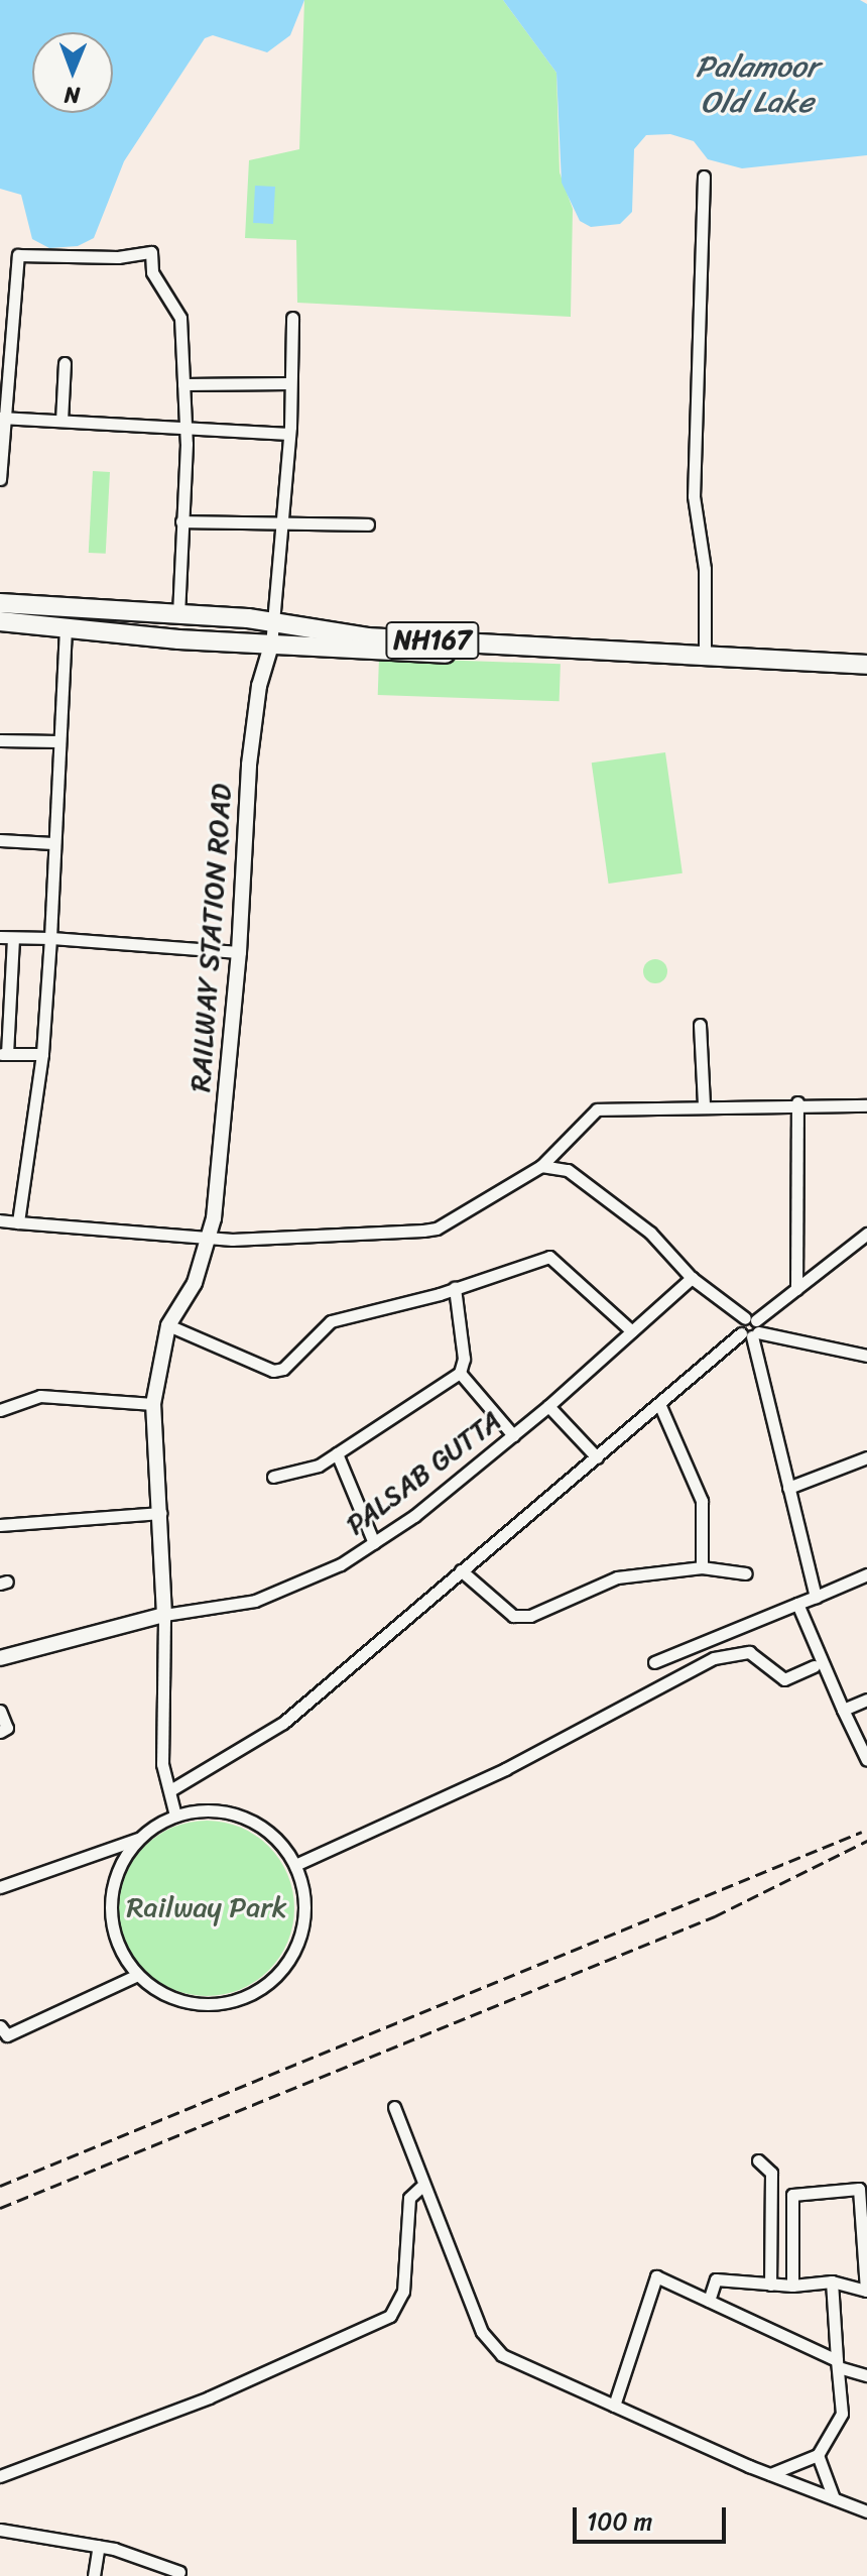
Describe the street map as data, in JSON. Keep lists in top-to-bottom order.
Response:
{
  "streets": {
    "highway": ["NH167"],
    "street": ["RAILWAY STATION ROAD", "PALSAB GUTTA"]
  },
  "crossings": [
    ["NH167", "RAILWAY STATION ROAD"]
  ],
  "water": ["Palamoor Old Lake"],
  "parks": ["Railway Park"],
  "scale_bar": "100 m",
  "north": "bottom"
}
